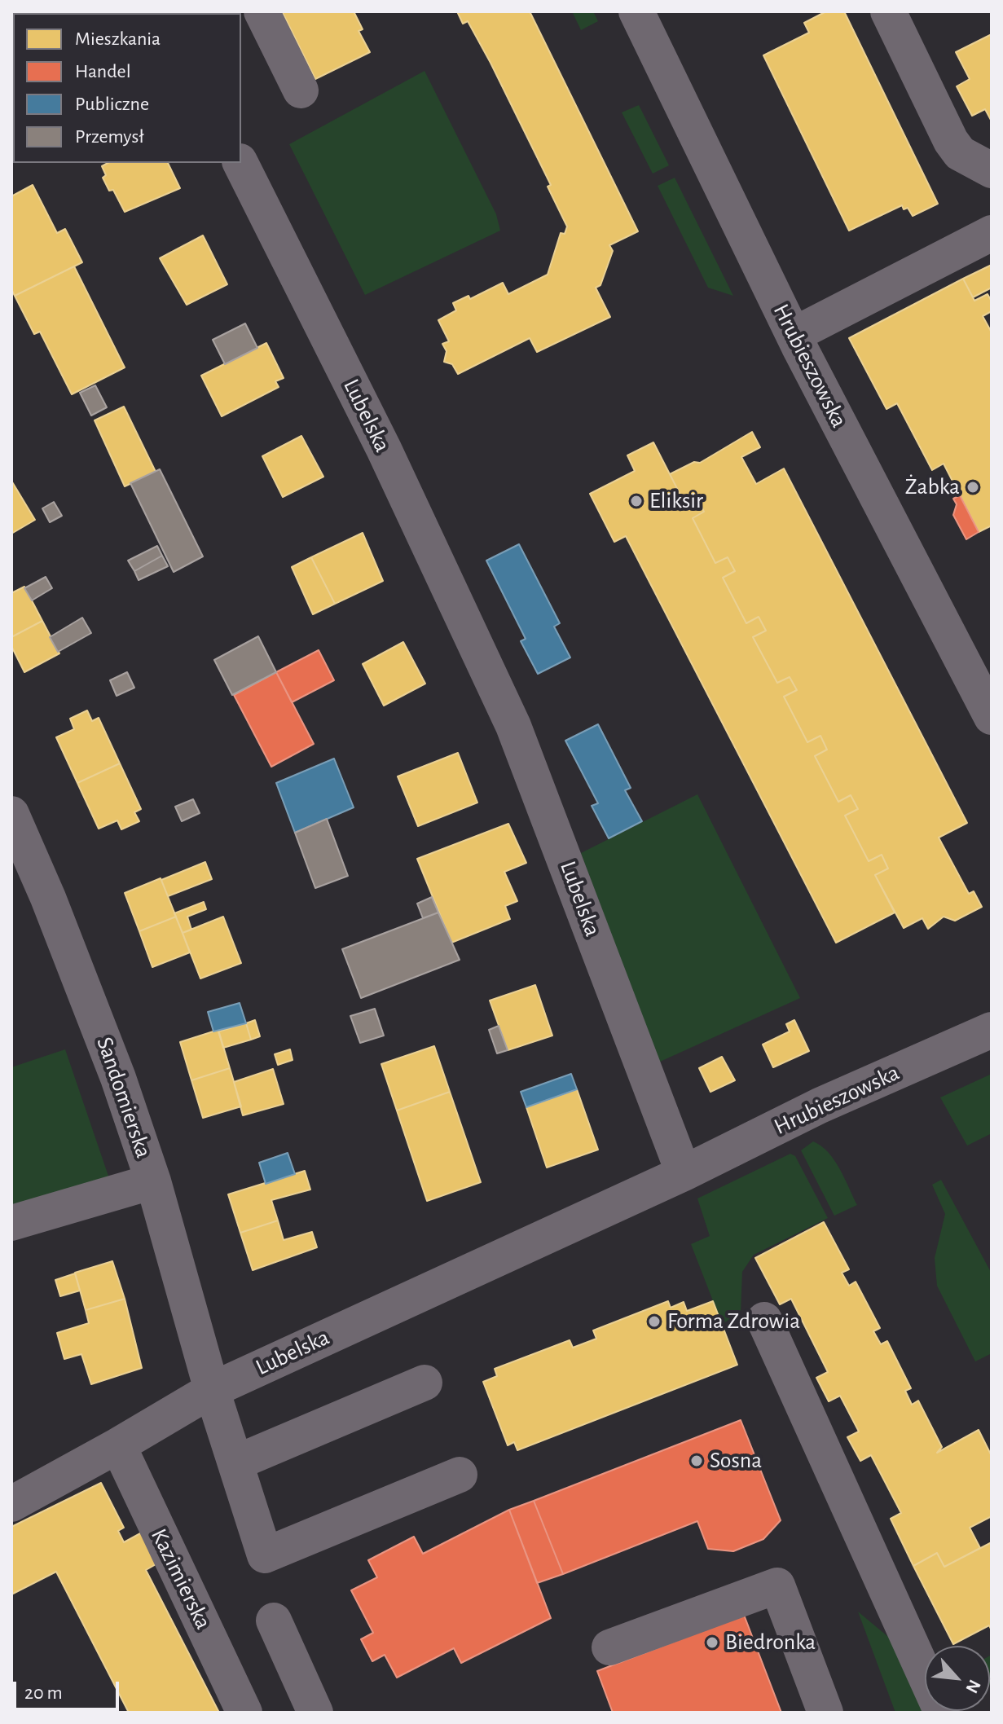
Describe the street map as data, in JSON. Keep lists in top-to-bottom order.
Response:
{
  "streets": {
    "street": [
      "Hrubieszowska",
      "Lubelska",
      "Sandomierska",
      "Kazimierska"
    ]
  },
  "crossings": [
    ["Hrubieszowska", "Lubelska"],
    ["Lubelska", "Sandomierska"]
  ],
  "places": [
    "Żabka",
    "Eliksir",
    "Forma Zdrowia",
    "Sosna",
    "Biedronka"
  ],
  "legend": [
    "Mieszkania",
    "Handel",
    "Publiczne",
    "Przemysł"
  ],
  "scale_bar": "20 m",
  "north": "bottom right"
}
